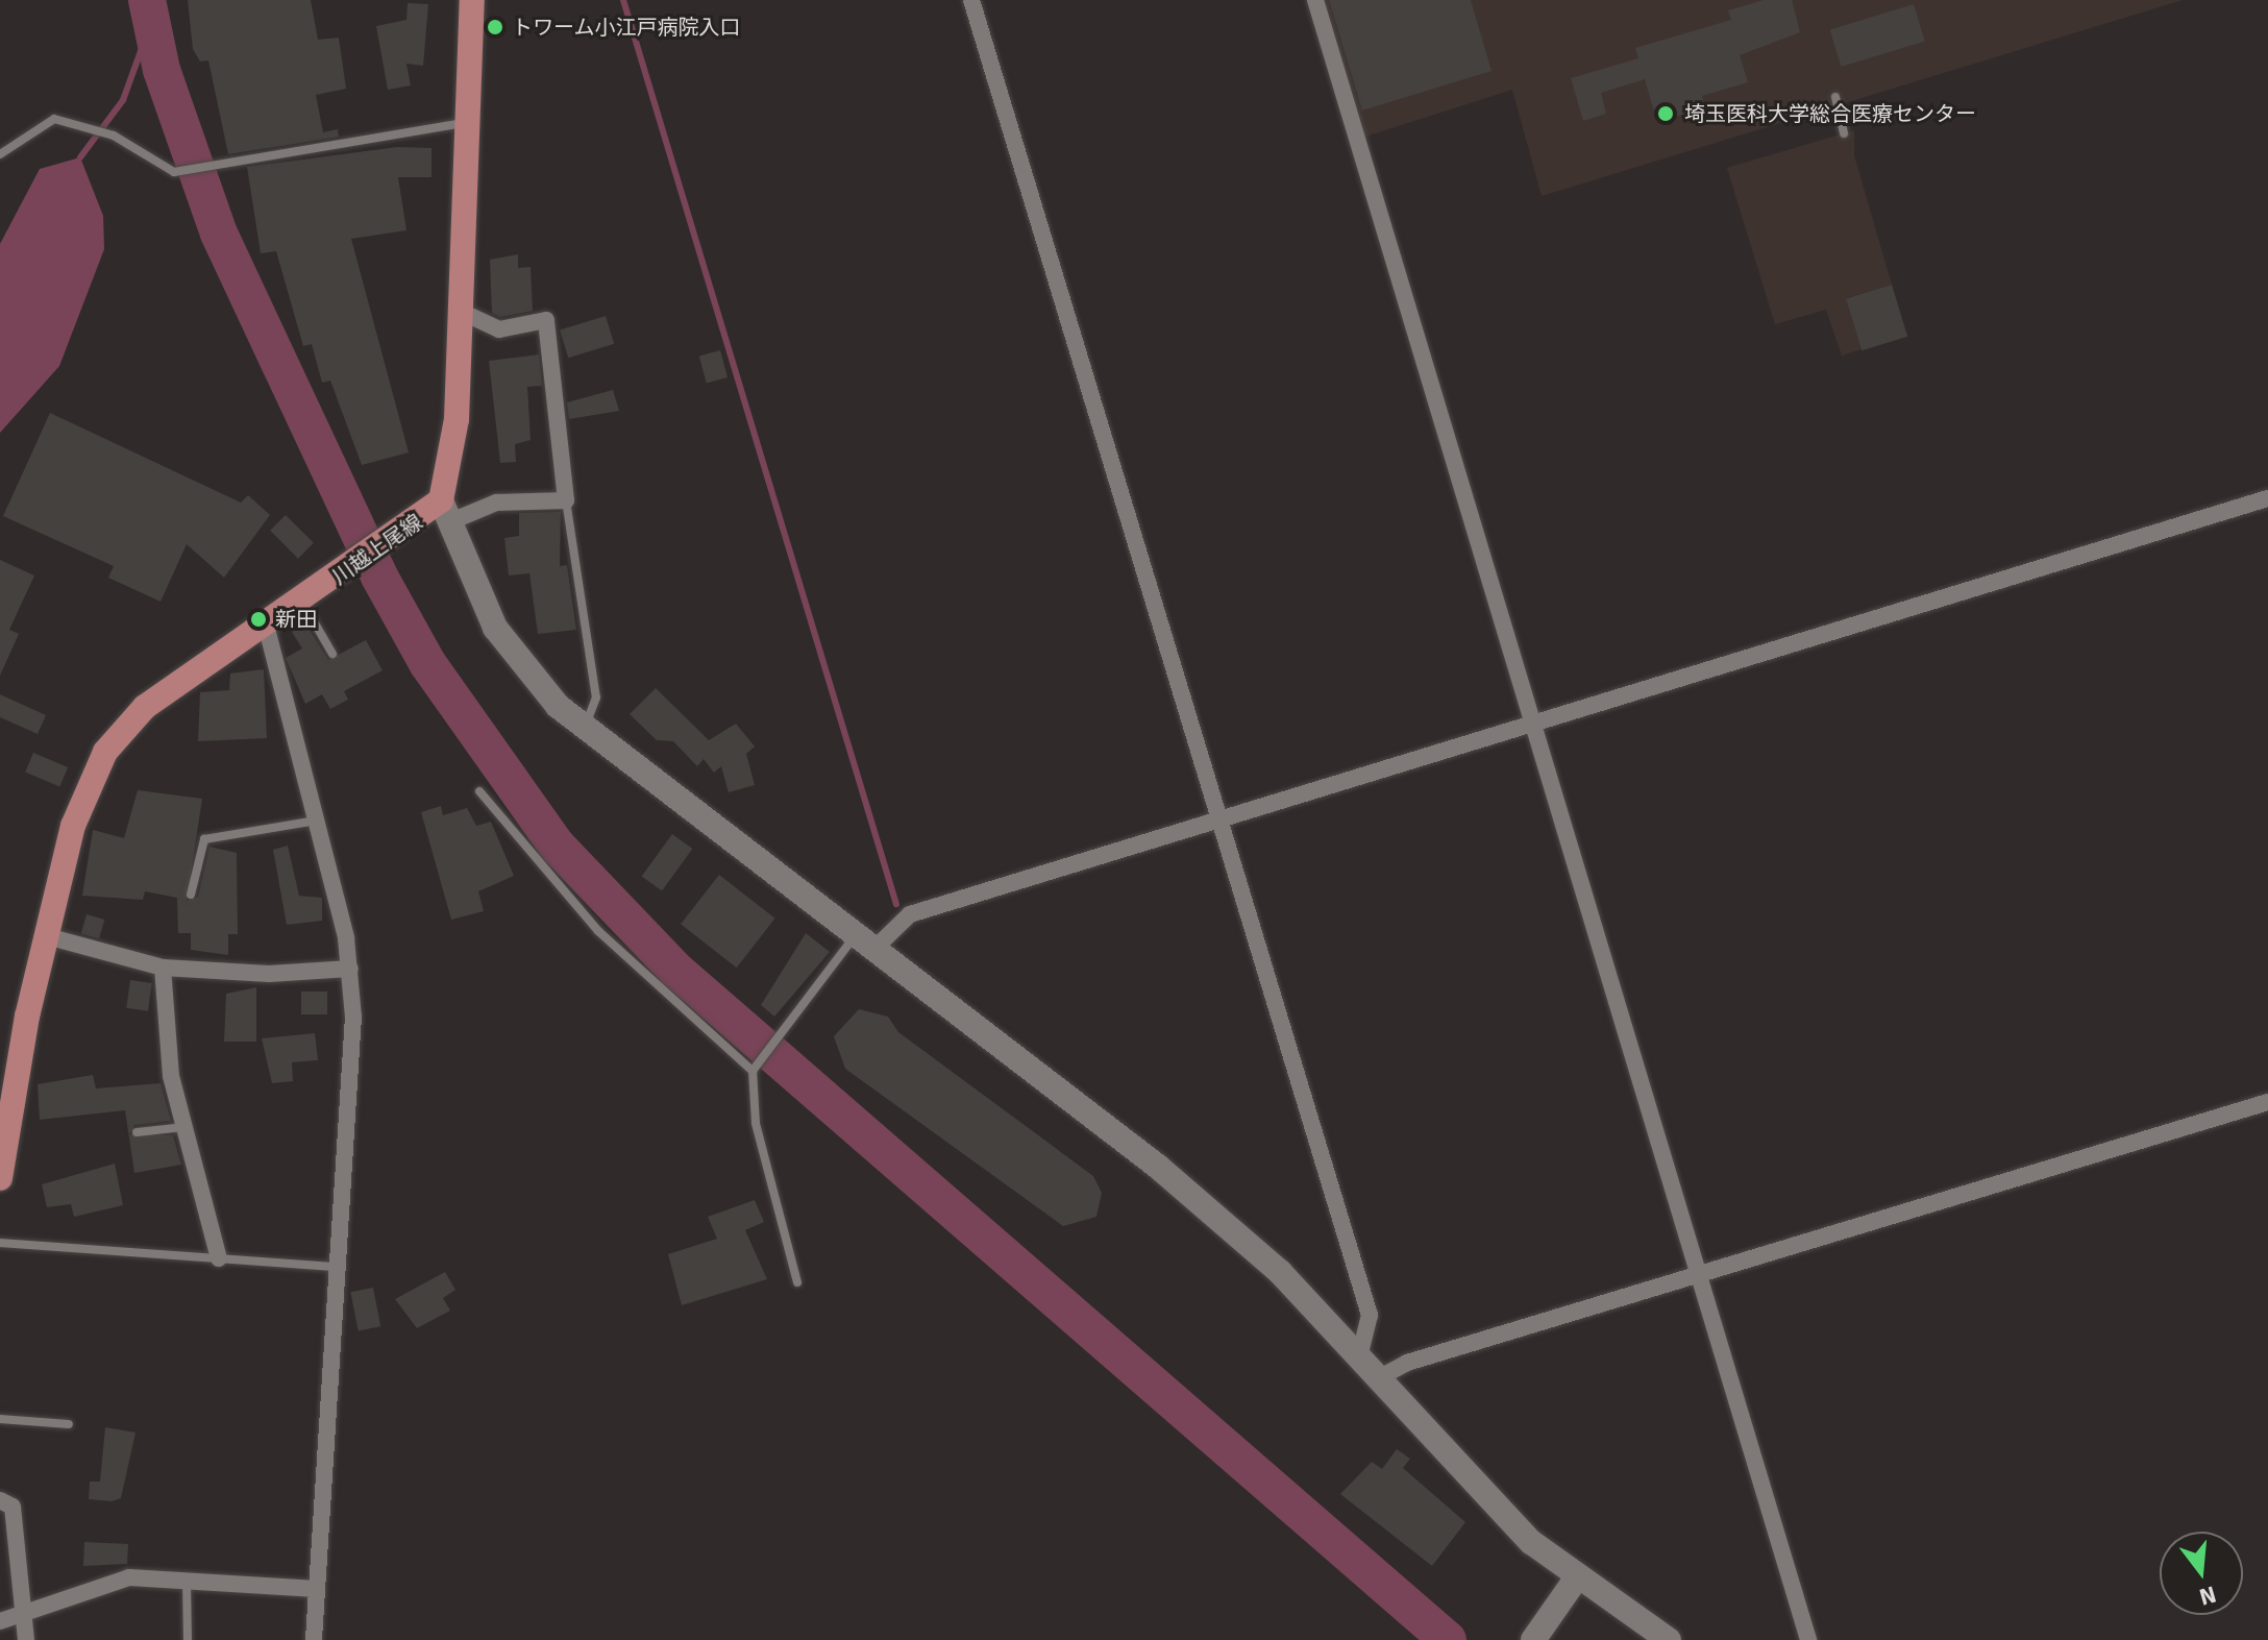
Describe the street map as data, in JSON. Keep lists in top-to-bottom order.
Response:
{
  "streets": {
    "main road": ["川越上尾線"]
  },
  "places": ["トワーム小江戸病院入口", "埼玉医科大学総合医療センター", "新田"],
  "north": "bottom"
}
